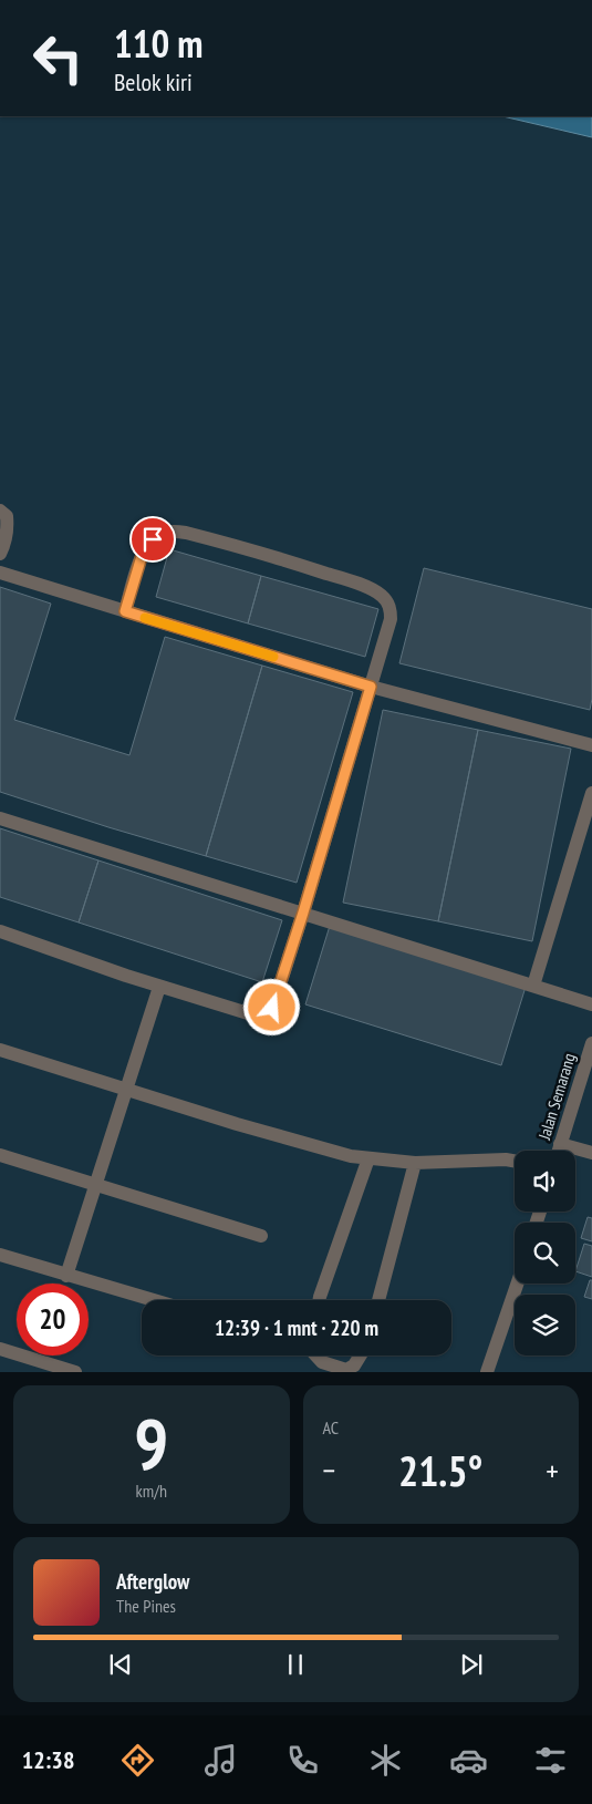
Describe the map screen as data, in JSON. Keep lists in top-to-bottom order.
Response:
{
  "streets": {
    "lane": ["Jalan Semarang"]
  },
  "page": {
    "turn": ["110 m", "Belok kiri"],
    "limit": "20",
    "trip": "12:39 · 1 mnt · 220 m",
    "tile": [
      ["9", "km/h"],
      "AC"
    ],
    "heat": ["−", "21.5°", "+"],
    "song": ["Afterglow", "The Pines"],
    "tabs": "12:38"
  }
}
